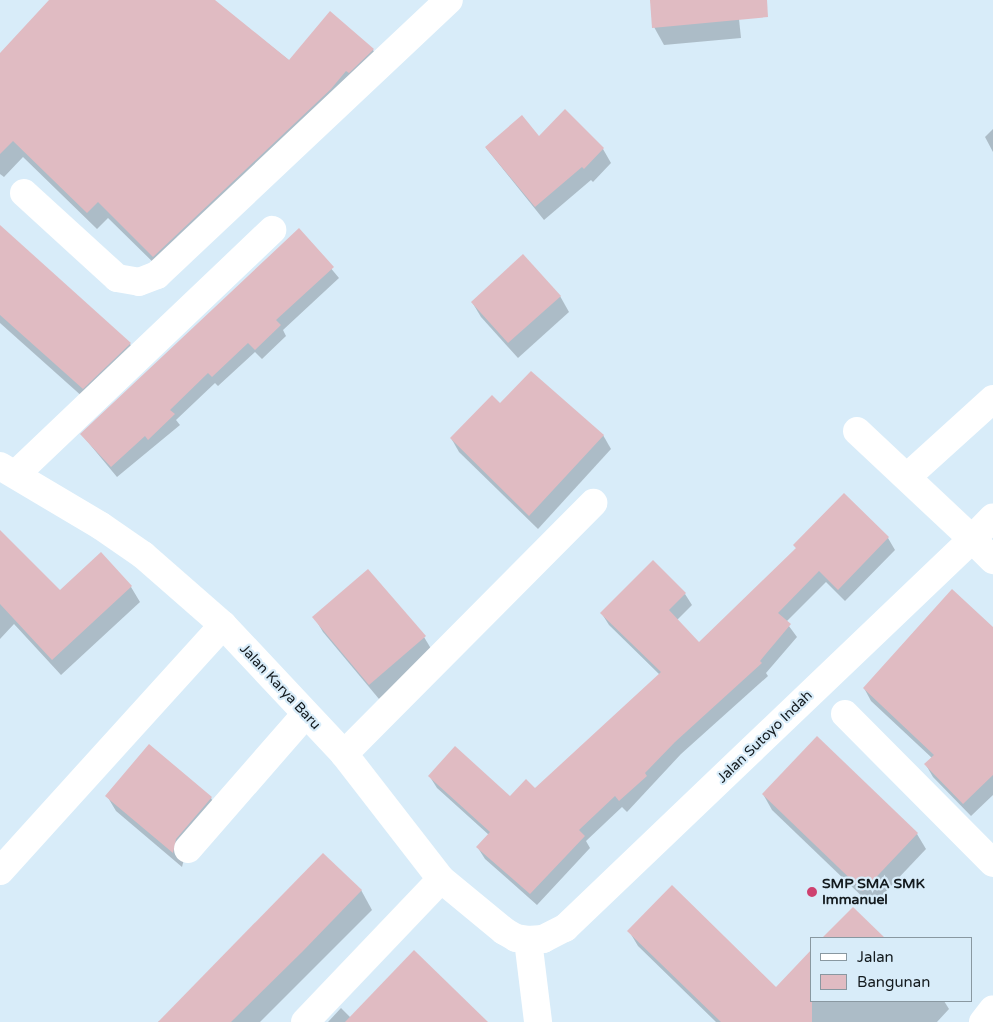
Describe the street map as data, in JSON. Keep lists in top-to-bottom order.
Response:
{
  "streets": {
    "street": ["Jalan Karya Baru", "Jalan Sutoyo Indah"]
  },
  "crossings": [
    ["Jalan Karya Baru", "Jalan Sutoyo Indah"]
  ],
  "places": ["SMP SMA SMK Immanuel"],
  "legend": ["Jalan", "Bangunan"]
}
